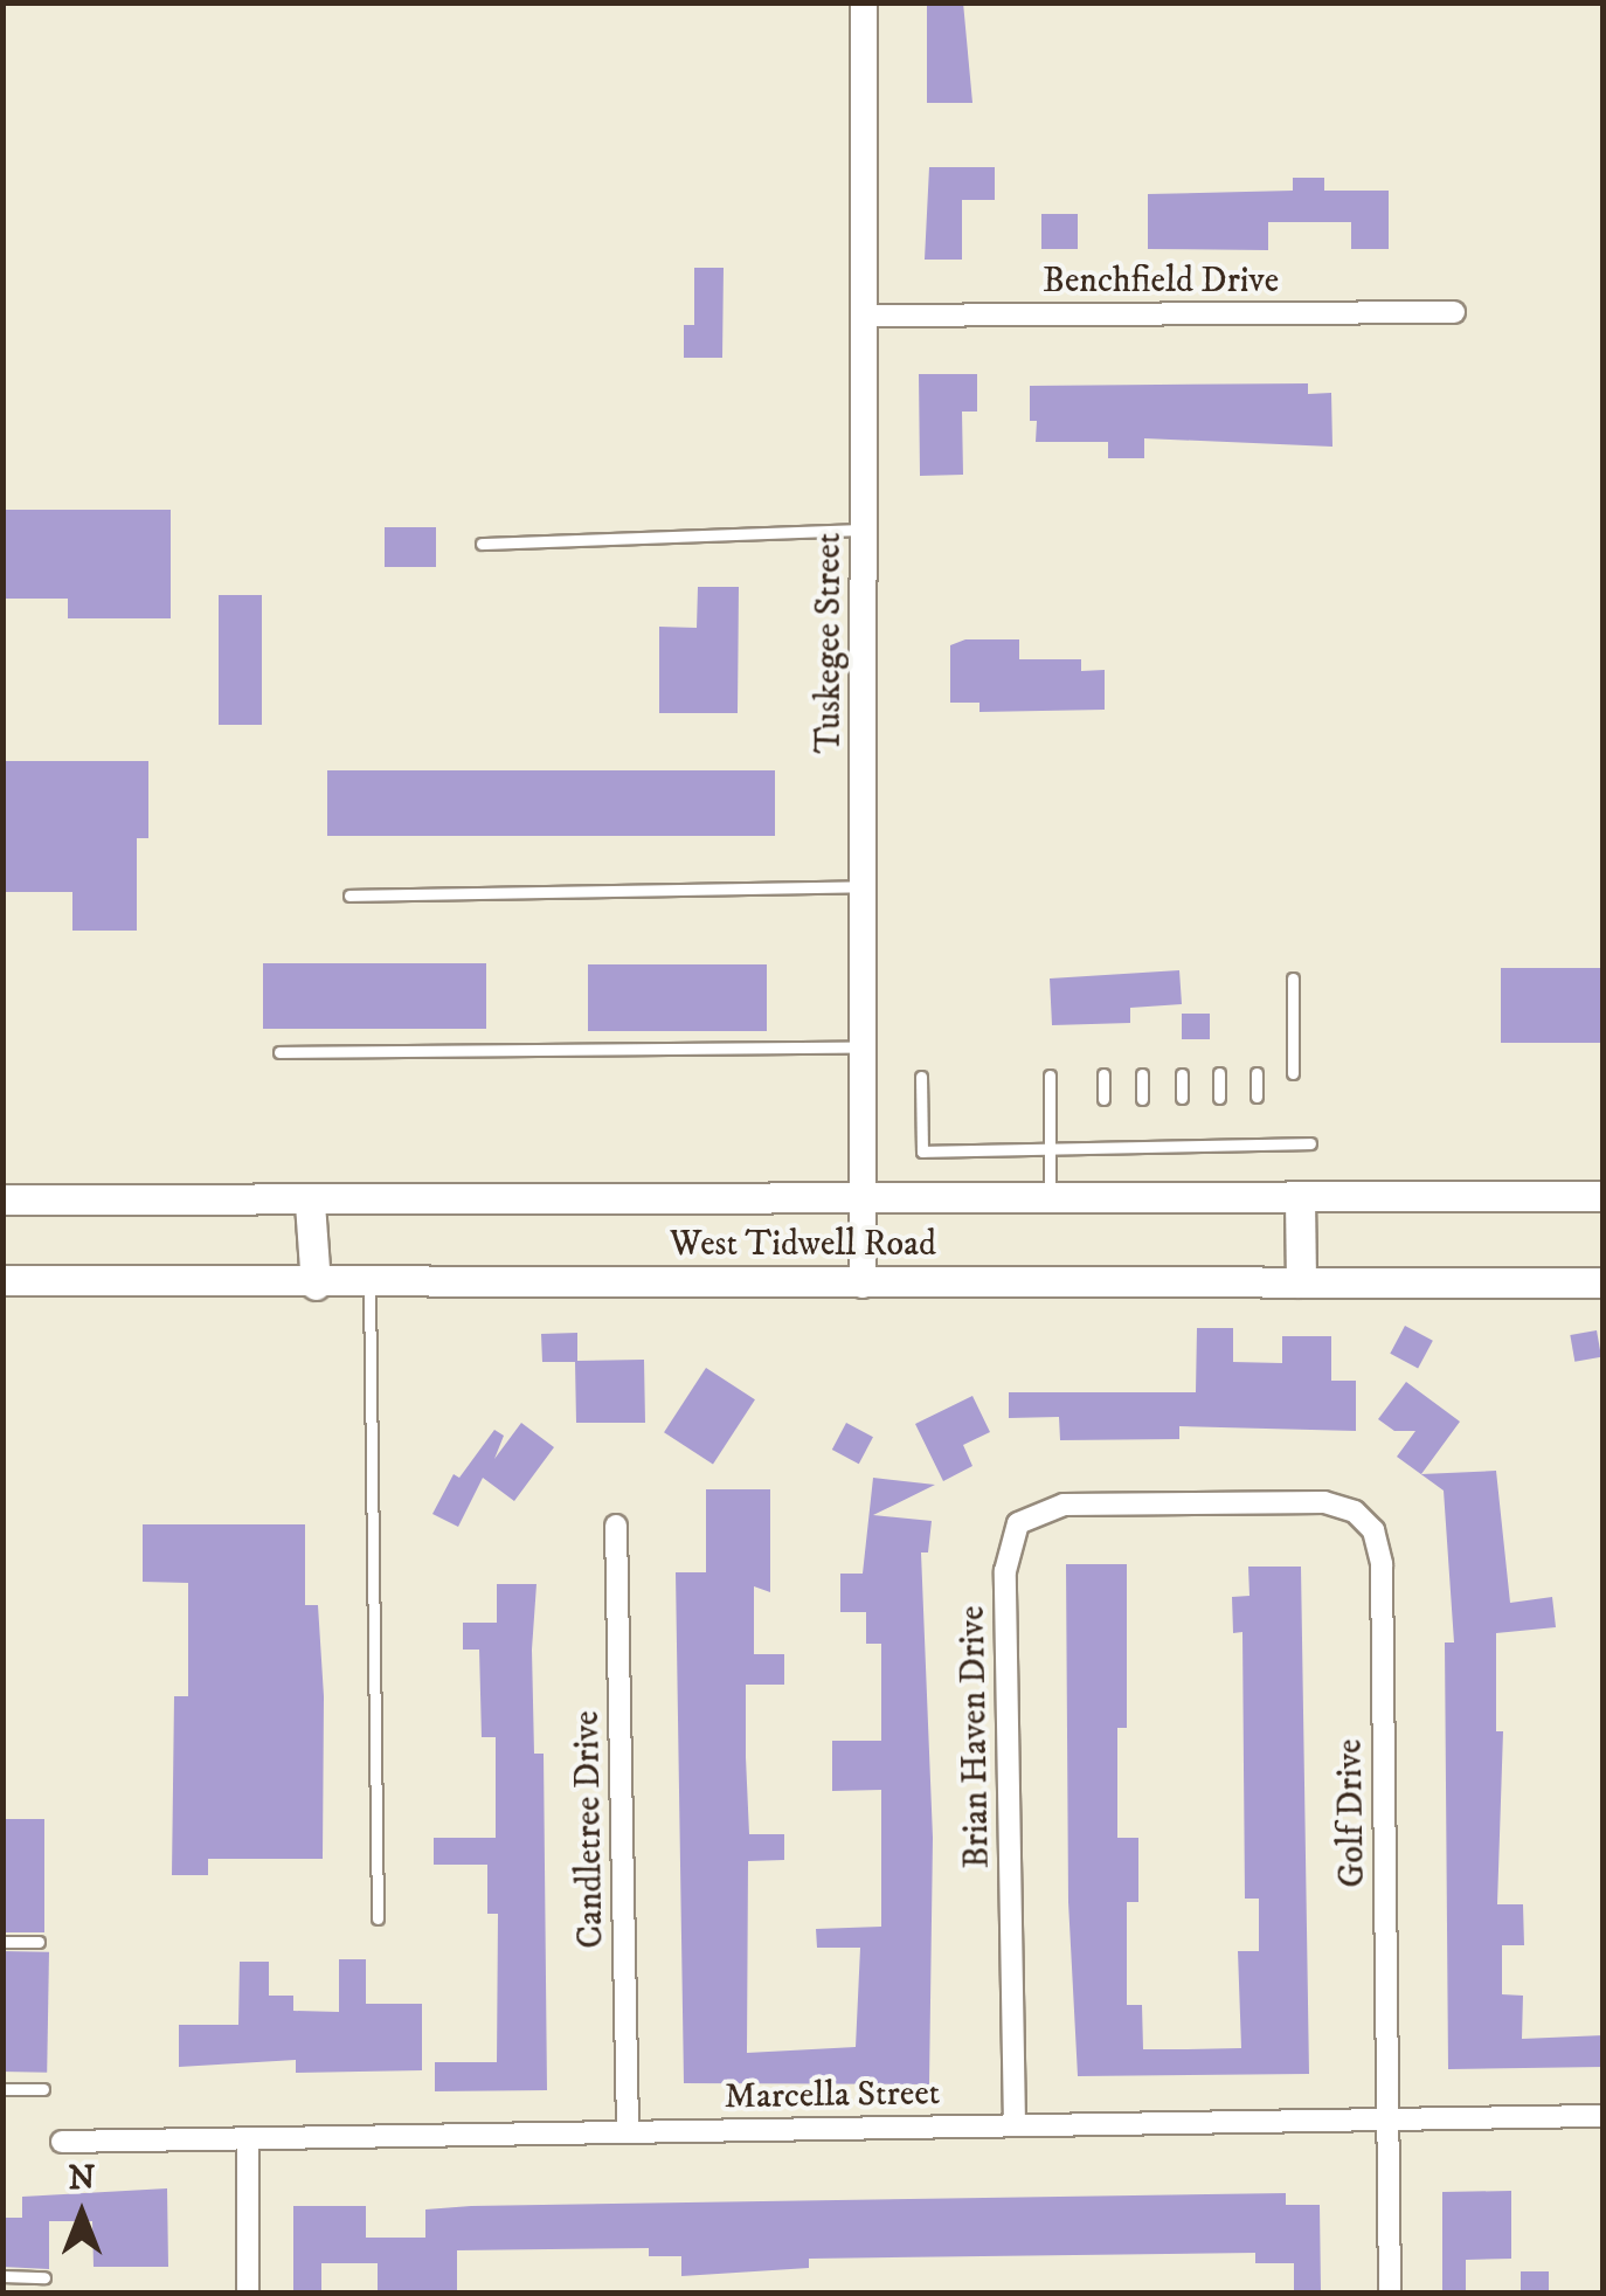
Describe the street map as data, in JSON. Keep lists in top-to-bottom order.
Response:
{
  "streets": {
    "main road": ["West Tidwell Road"],
    "street": [
      "Benchfield Drive",
      "Tuskegee Street",
      "Brian Haven Drive",
      "Golf Drive",
      "Candletree Drive",
      "Marcella Street"
    ]
  },
  "crossings": [
    ["Benchfield Drive", "Tuskegee Street"],
    ["Tuskegee Street", "West Tidwell Road"],
    ["Brian Haven Drive", "Golf Drive"],
    ["Brian Haven Drive", "Marcella Street"],
    ["Golf Drive", "Marcella Street"],
    ["Candletree Drive", "Marcella Street"]
  ],
  "north": "top"
}
